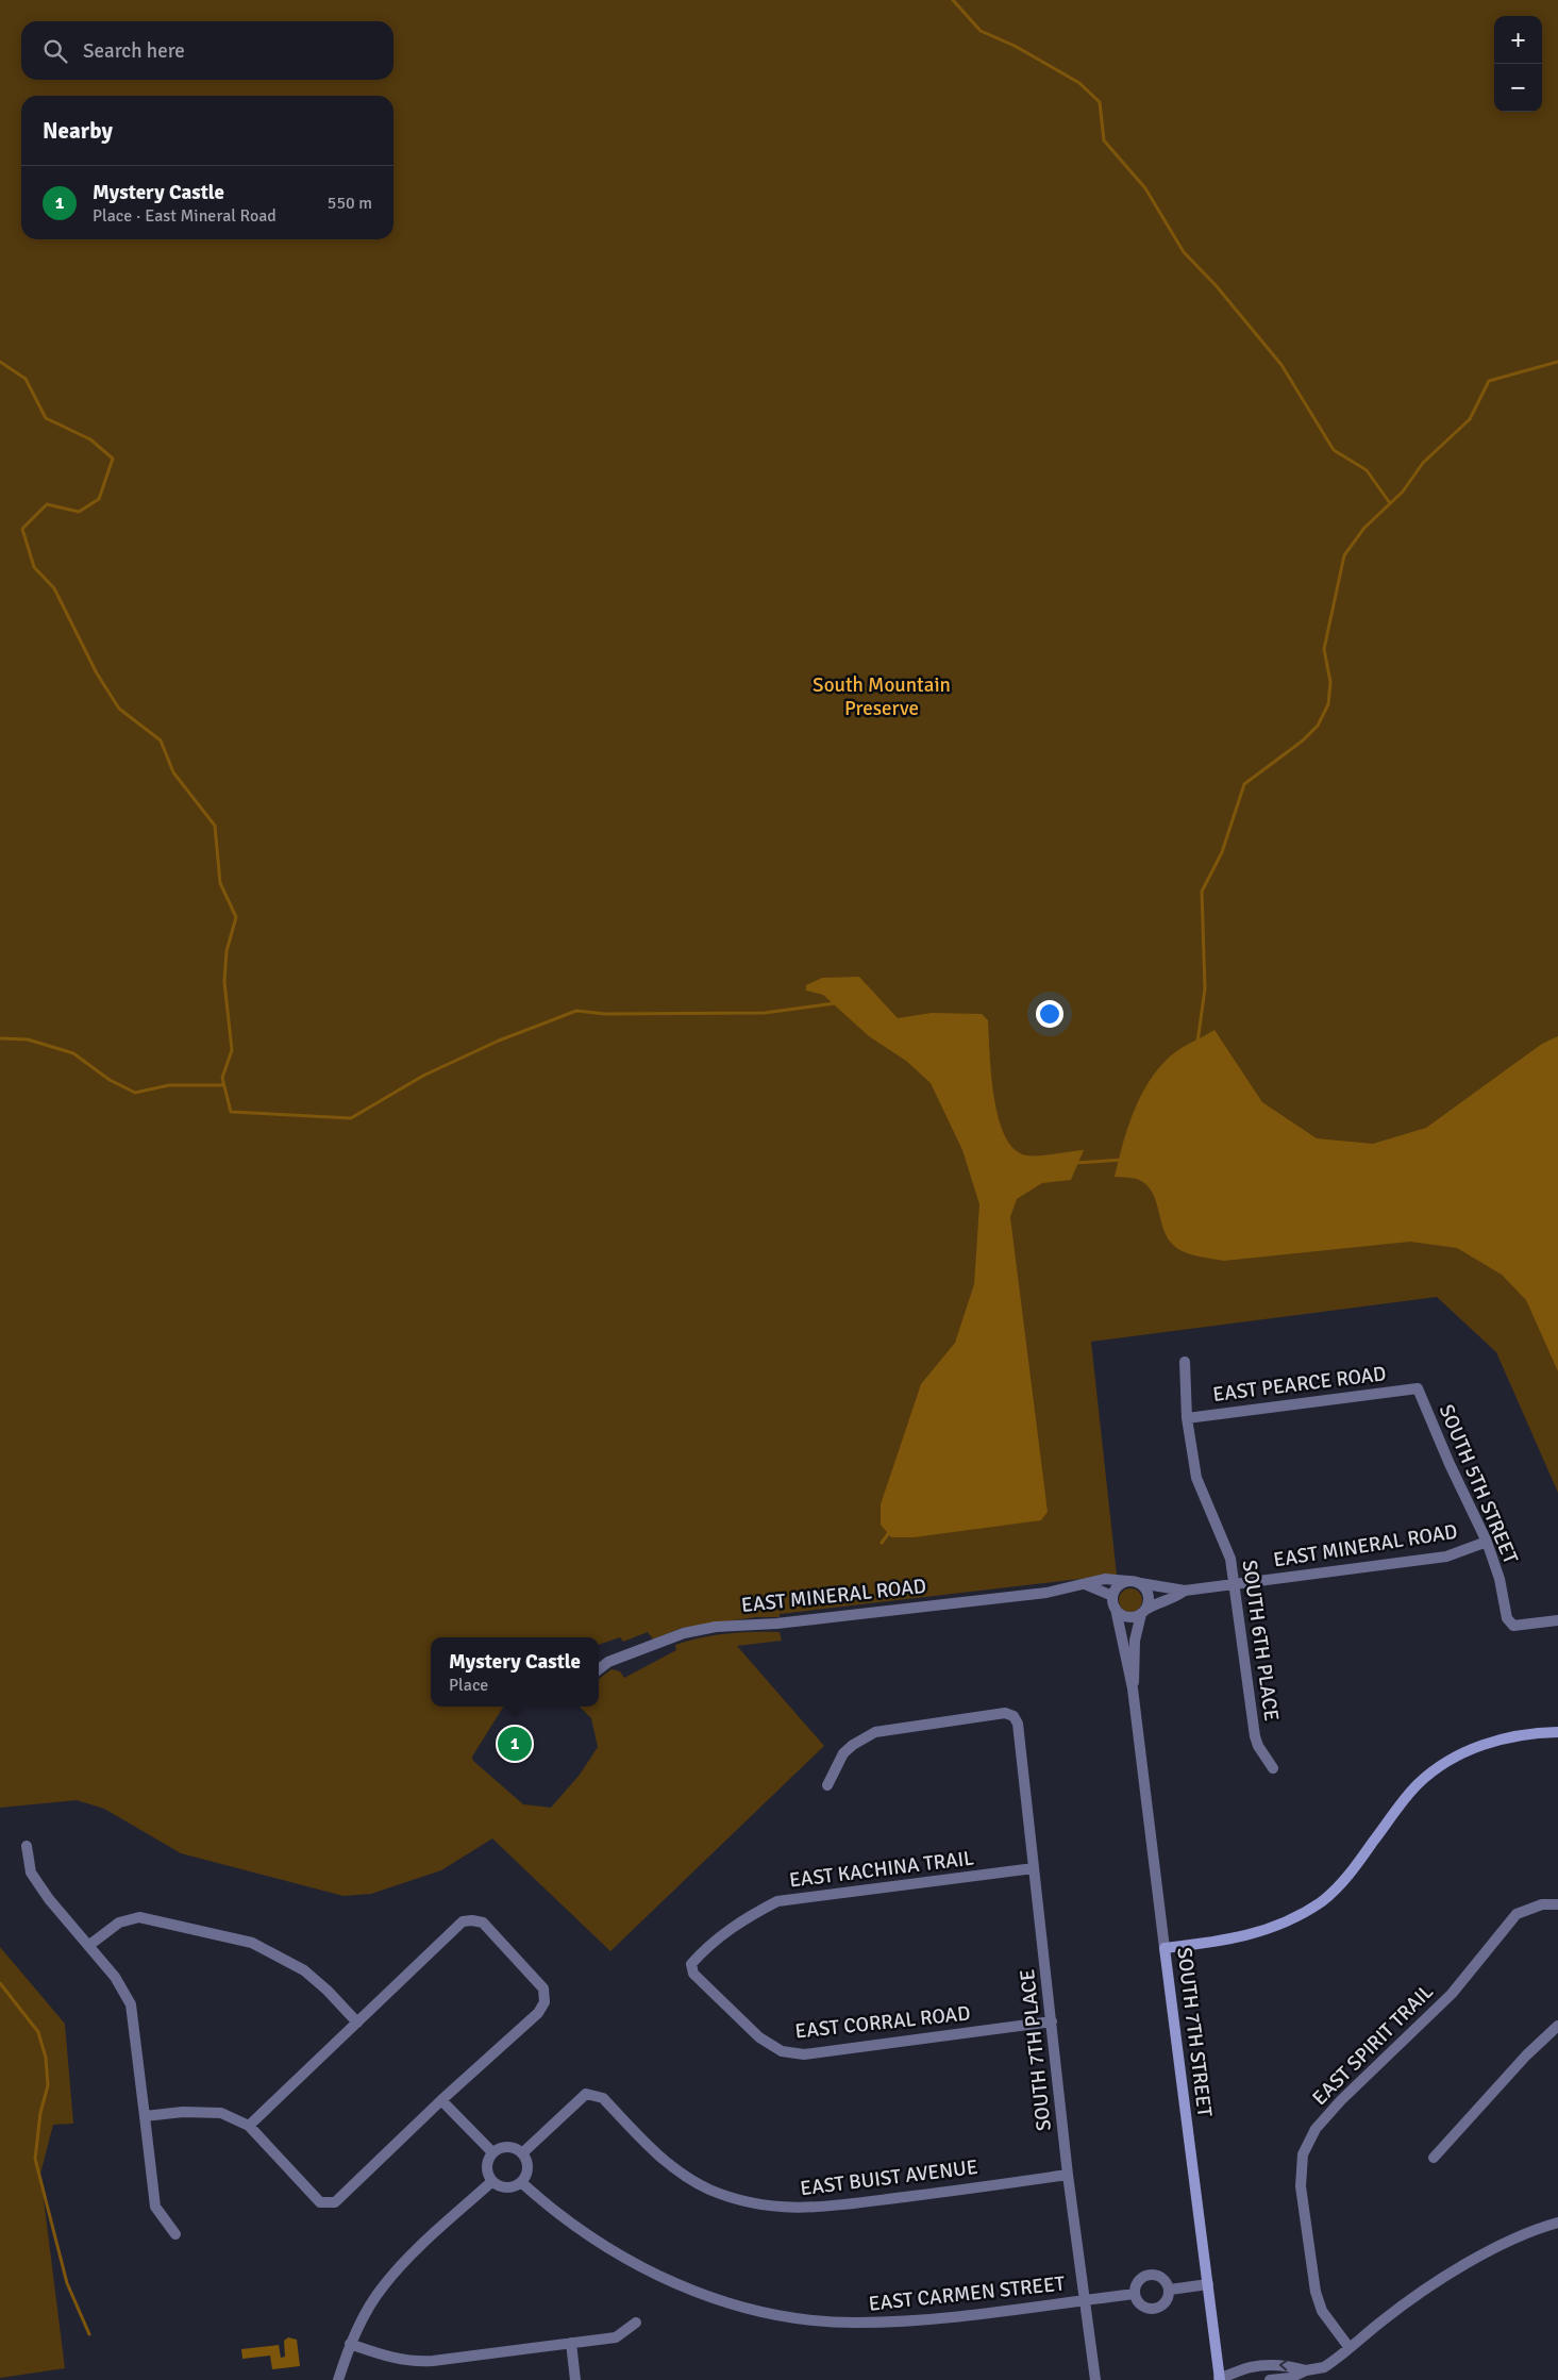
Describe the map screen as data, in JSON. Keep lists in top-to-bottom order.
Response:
{
  "streets": {
    "street": [
      "EAST PEARCE ROAD",
      "SOUTH 5TH STREET",
      "EAST MINERAL ROAD",
      "SOUTH 6TH PLACE",
      "EAST KACHINA TRAIL",
      "EAST CORRAL ROAD",
      "SOUTH 7TH STREET",
      "EAST SPIRIT TRAIL",
      "SOUTH 7TH PLACE",
      "EAST BUIST AVENUE",
      "EAST CARMEN STREET"
    ]
  },
  "crossings": [
    ["EAST PEARCE ROAD", "SOUTH 5TH STREET"],
    ["EAST PEARCE ROAD", "SOUTH 6TH PLACE"],
    ["SOUTH 5TH STREET", "EAST MINERAL ROAD"],
    ["EAST MINERAL ROAD", "SOUTH 6TH PLACE"],
    ["EAST MINERAL ROAD", "SOUTH 7TH STREET"],
    ["EAST KACHINA TRAIL", "EAST CORRAL ROAD"],
    ["EAST KACHINA TRAIL", "SOUTH 7TH PLACE"],
    ["EAST CORRAL ROAD", "SOUTH 7TH PLACE"],
    ["SOUTH 7TH PLACE", "EAST BUIST AVENUE"],
    ["SOUTH 7TH PLACE", "EAST CARMEN STREET"],
    ["EAST BUIST AVENUE", "EAST CARMEN STREET"]
  ],
  "parks": ["South Mountain Preserve"],
  "page": {
    "map_buttons": ["+", "−"],
    "search": "Search here",
    "heading": "Nearby",
    "list": [
      {
        "mark": "1",
        "name": "Mystery Castle",
        "note": "Place · East Mineral Road",
        "value": "550 m"
      }
    ],
    "popup": ["Mystery Castle", "Place"],
    "pins": "1"
  }
}
